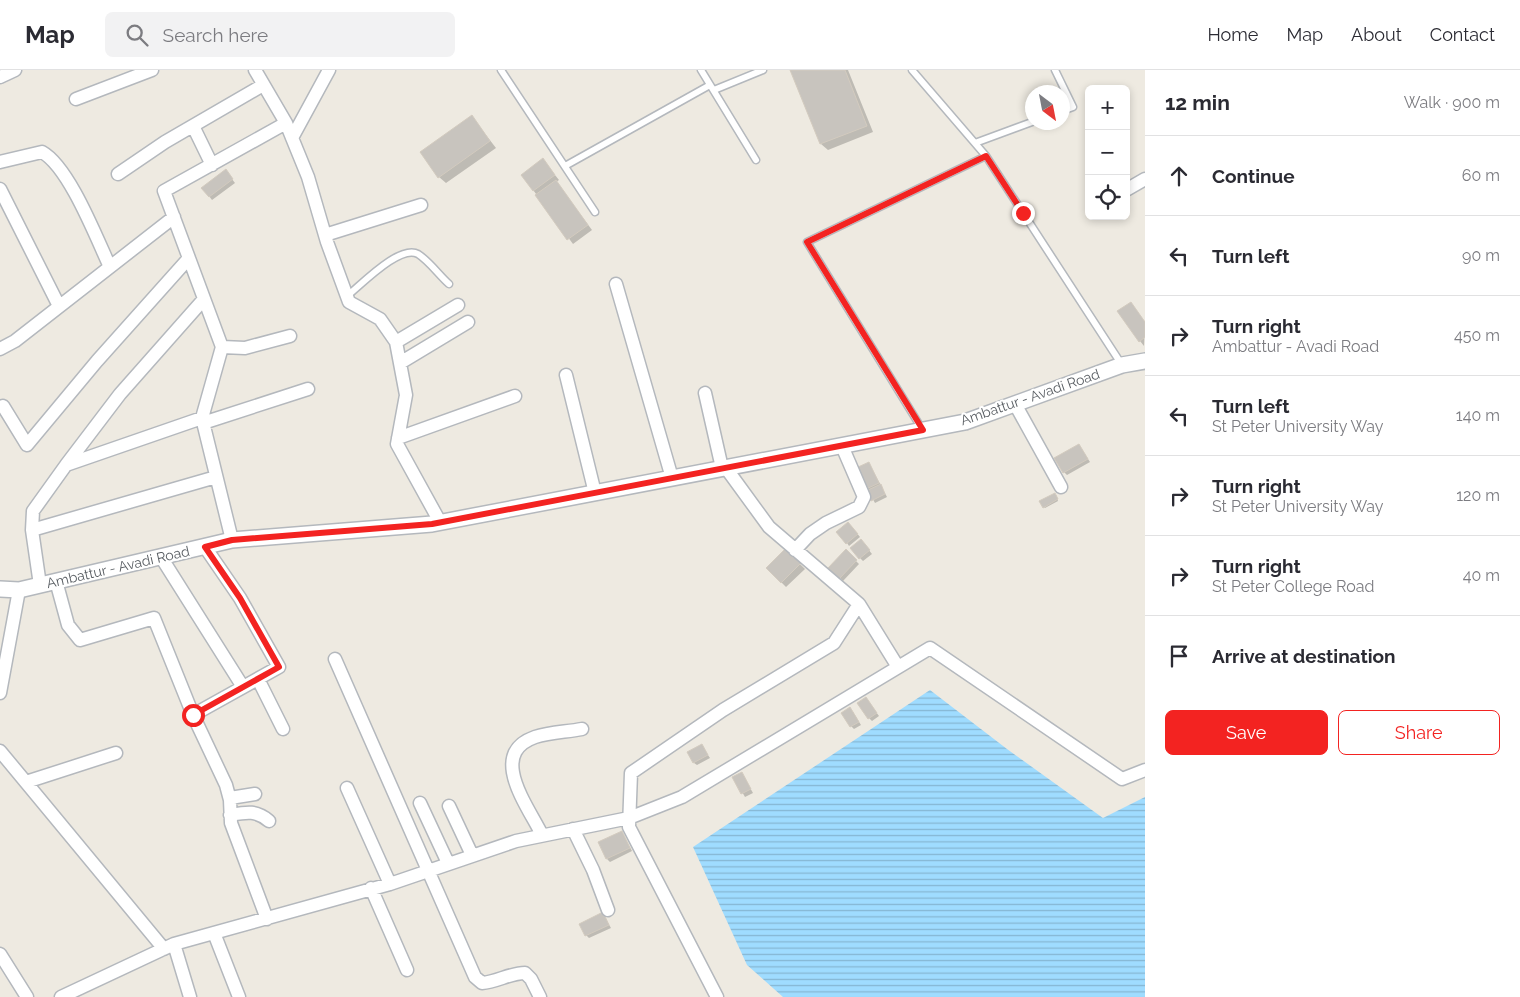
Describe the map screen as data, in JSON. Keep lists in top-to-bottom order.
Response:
{
  "streets": {
    "street": ["Ambattur - Avadi Road"]
  },
  "north": "bottom right",
  "page": {
    "header": "Map",
    "search": "Search here",
    "nav": [
      "Home",
      "Map",
      "About",
      "Contact"
    ],
    "heading": ["12 min", "Walk · 900 m"],
    "map_buttons": ["+", "−"],
    "list": [
      ["Continue", "60 m"],
      ["Turn left", "90 m"],
      ["Turn right", "Ambattur - Avadi Road", "450 m"],
      ["Turn left", "St Peter University Way", "140 m"],
      ["Turn right", "St Peter University Way", "120 m"],
      ["Turn right", "St Peter College Road", "40 m"],
      "Arrive at destination"
    ],
    "buttons": ["Save", "Share"]
  }
}
